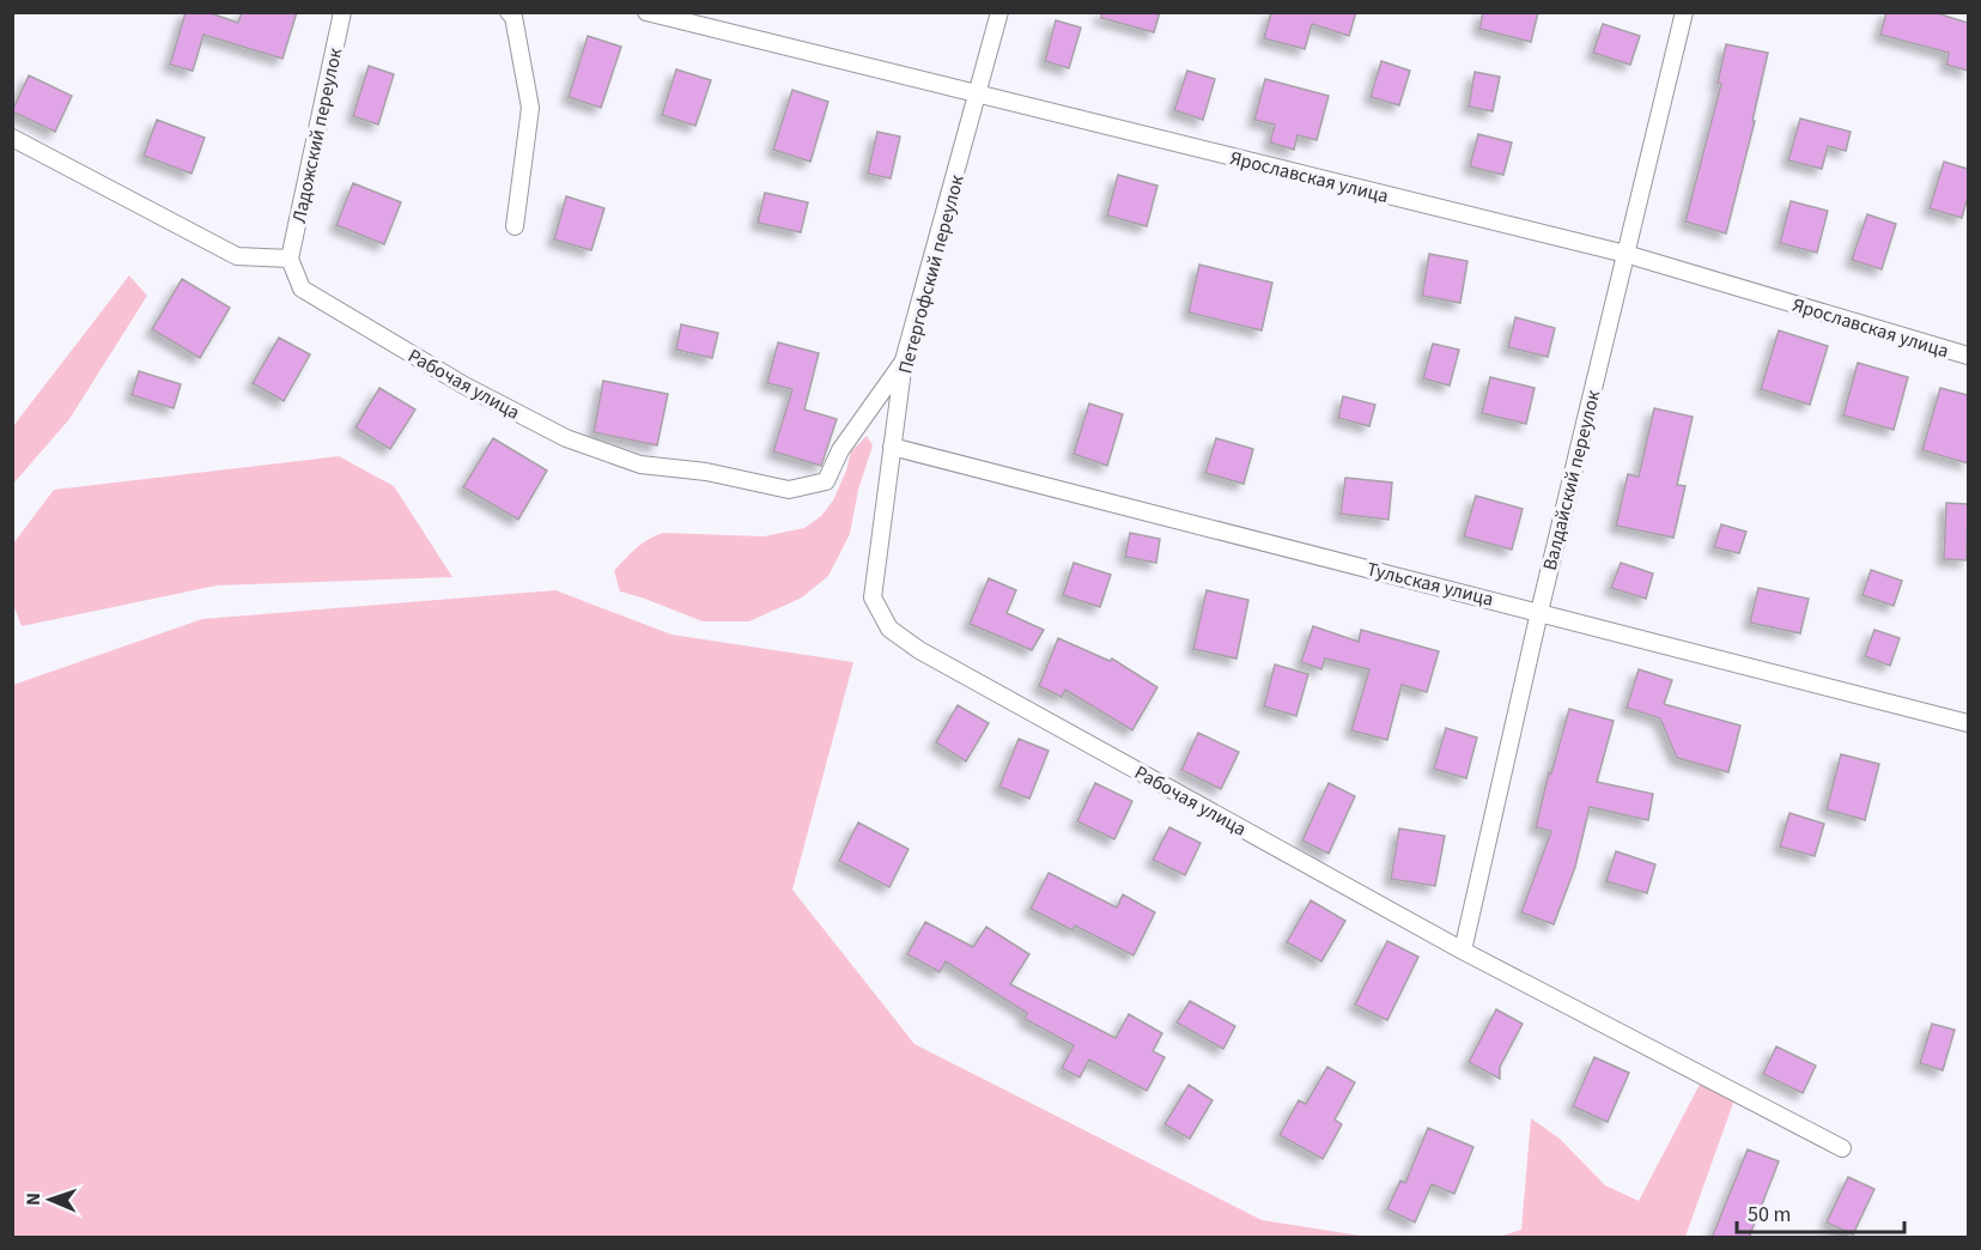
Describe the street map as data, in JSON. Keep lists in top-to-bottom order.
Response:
{
  "streets": {
    "street": [
      "Ладожский переулок",
      "Ярославская улица",
      "Петергофский переулок",
      "Рабочая улица",
      "Валдайский переулок",
      "Тульская улица"
    ]
  },
  "crossings": [
    ["Ладожский переулок", "Рабочая улица"],
    ["Ярославская улица", "Петергофский переулок"],
    ["Ярославская улица", "Валдайский переулок"],
    ["Петергофский переулок", "Рабочая улица"],
    ["Петергофский переулок", "Тульская улица"],
    ["Рабочая улица", "Валдайский переулок"],
    ["Валдайский переулок", "Тульская улица"]
  ],
  "scale_bar": "50 m",
  "north": "left"
}
